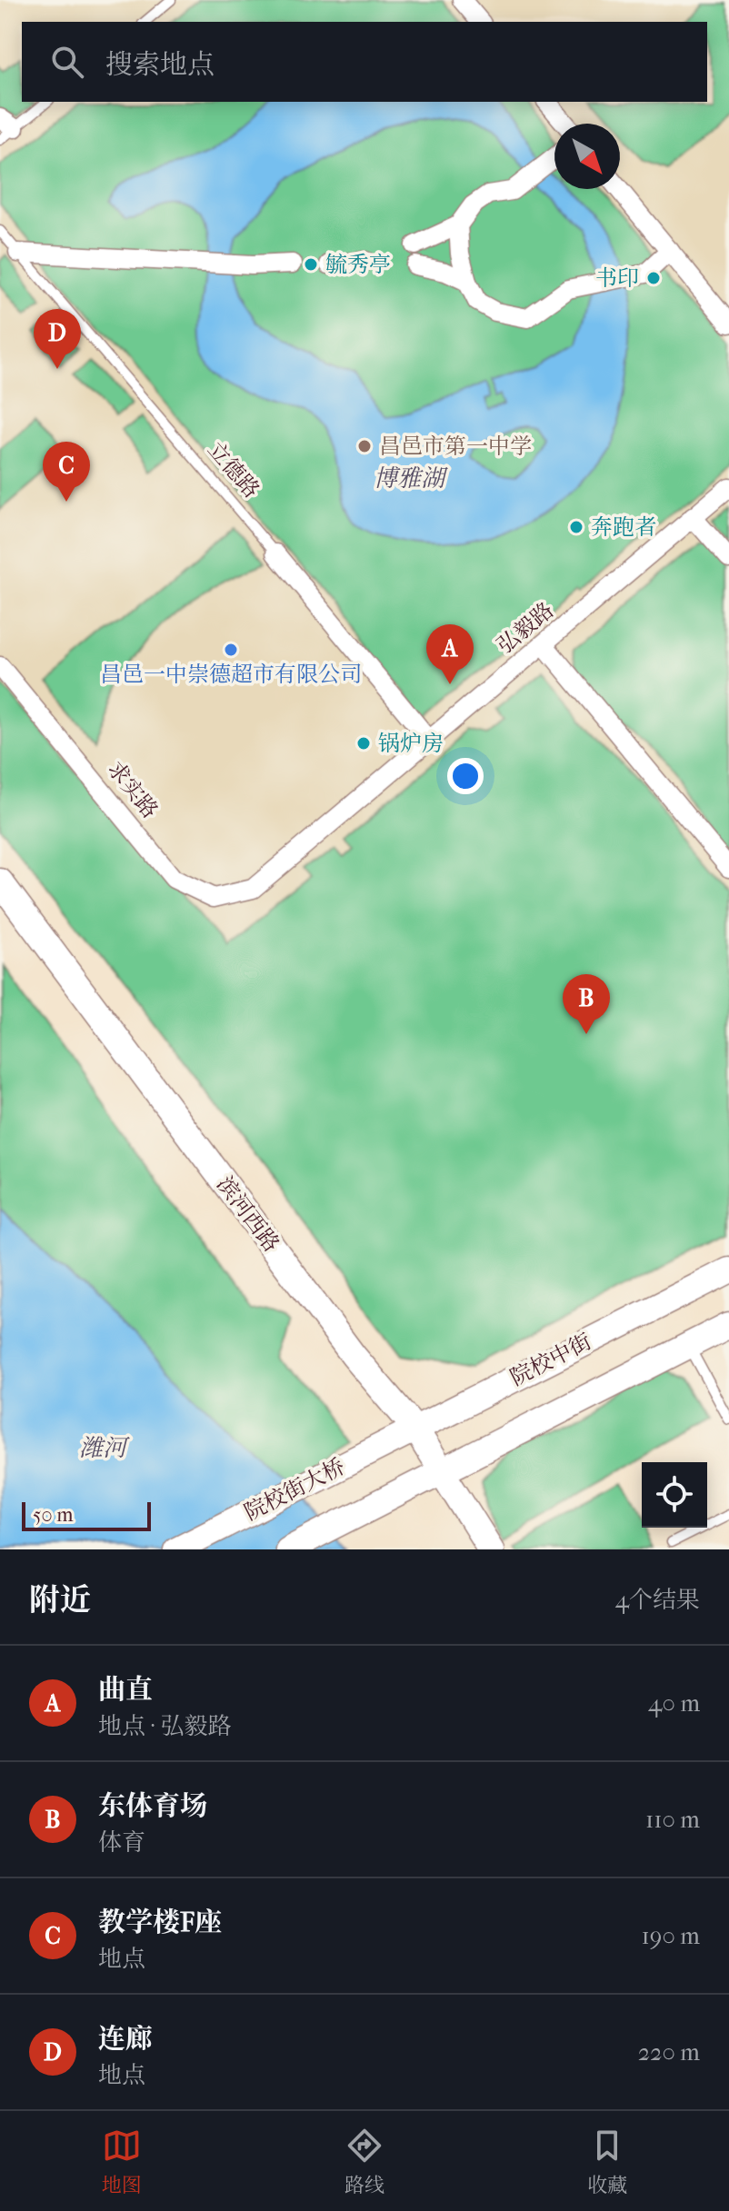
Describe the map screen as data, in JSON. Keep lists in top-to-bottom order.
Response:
{
  "streets": {
    "main road": ["滨河西路", "院校中街", "院校街大桥"],
    "street": ["立德路", "弘毅路", "求实路"]
  },
  "crossings": [
    ["立德路", "弘毅路"],
    ["弘毅路", "求实路"],
    ["滨河西路", "院校中街"],
    ["院校中街", "院校街大桥"]
  ],
  "water": ["博雅湖", "潍河"],
  "places": [
    "毓秀亭",
    "书印",
    "昌邑市第一中学",
    "奔跑者",
    "昌邑一中崇德超市有限公司",
    "锅炉房"
  ],
  "scale_bar": "50 m",
  "north": "bottom right",
  "page": {
    "search": "搜索地点",
    "pins": [
      "D",
      "C",
      "A",
      "B"
    ],
    "scale": "50 m",
    "heading": ["附近", "4个结果"],
    "list": [
      {
        "mark": "A",
        "name": "曲直",
        "note": "地点 · 弘毅路",
        "value": "40 m"
      },
      {
        "mark": "B",
        "name": "东体育场",
        "note": "体育",
        "value": "110 m"
      },
      {
        "mark": "C",
        "name": "教学楼F座",
        "note": "地点",
        "value": "190 m"
      },
      {
        "mark": "D",
        "name": "连廊",
        "note": "地点",
        "value": "220 m"
      }
    ],
    "nav": ["地图", "路线", "收藏"]
  }
}
